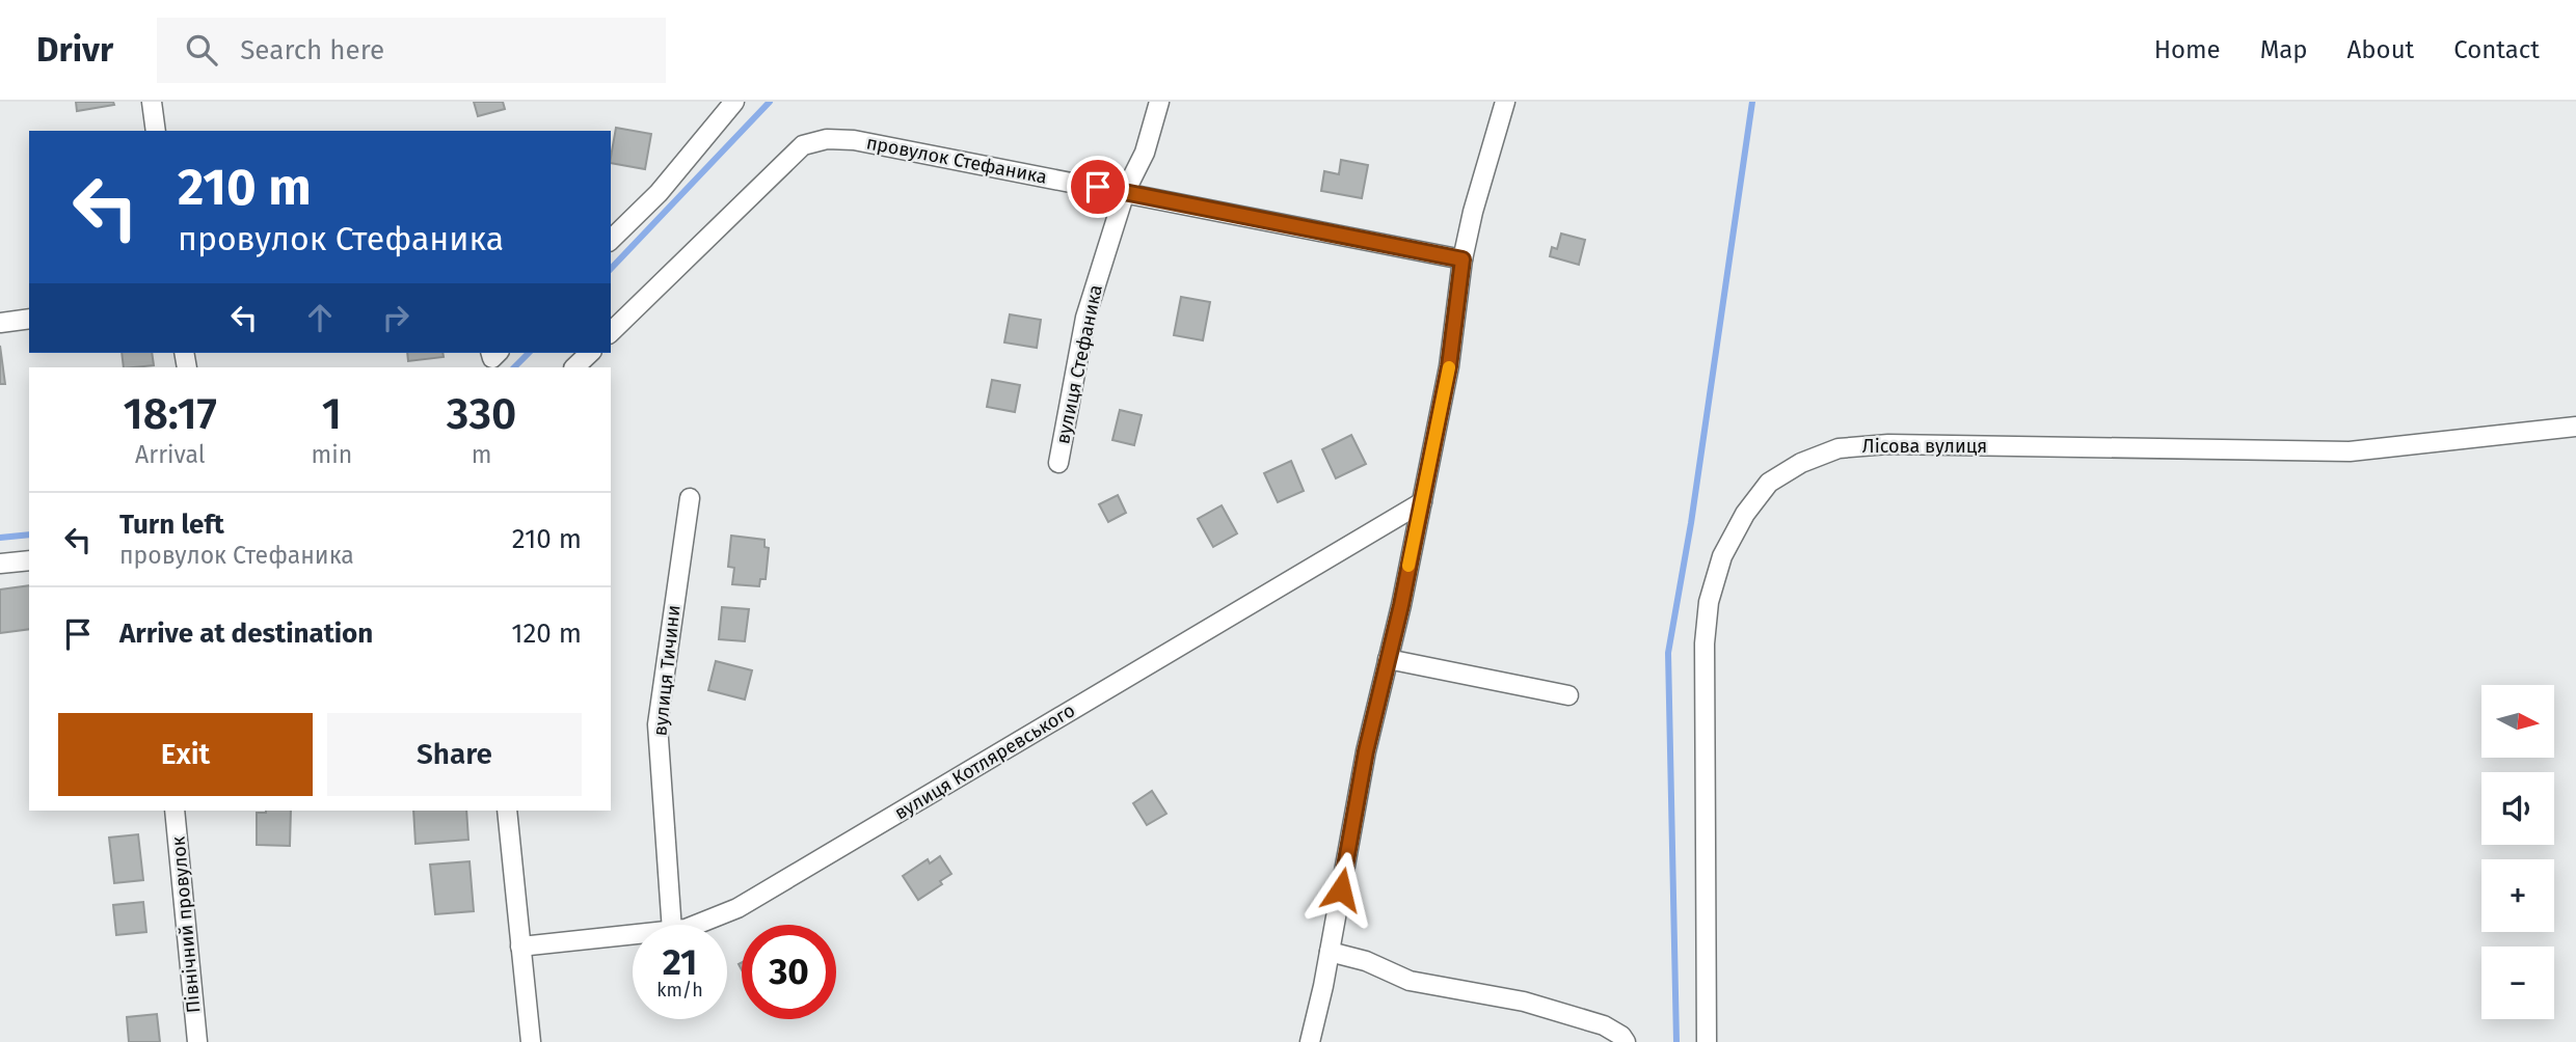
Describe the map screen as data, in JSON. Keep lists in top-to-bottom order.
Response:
{
  "streets": {
    "street": [
      "провулок Стефаника",
      "вулиця Стефаника",
      "Лісова вулиця",
      "вулиця Тичини",
      "вулиця Котляревського",
      "Північний провулок"
    ]
  },
  "crossings": [
    ["провулок Стефаника", "вулиця Стефаника"]
  ],
  "north": "right",
  "page": {
    "header": "Drivr",
    "search": "Search here",
    "nav": [
      "Home",
      "Map",
      "About",
      "Contact"
    ],
    "turn": ["210 m", "провулок Стефаника"],
    "eta": [
      "18:17",
      "Arrival",
      "1",
      "min",
      "330",
      "m"
    ],
    "list": [
      {
        "name": "Turn left",
        "note": "провулок Стефаника",
        "value": "210 m"
      },
      {
        "name": "Arrive at destination",
        "value": "120 m"
      }
    ],
    "map_buttons": ["+", "−"],
    "buttons": ["Exit", "Share"],
    "speed": "21 km/h",
    "limit": "30"
  }
}
